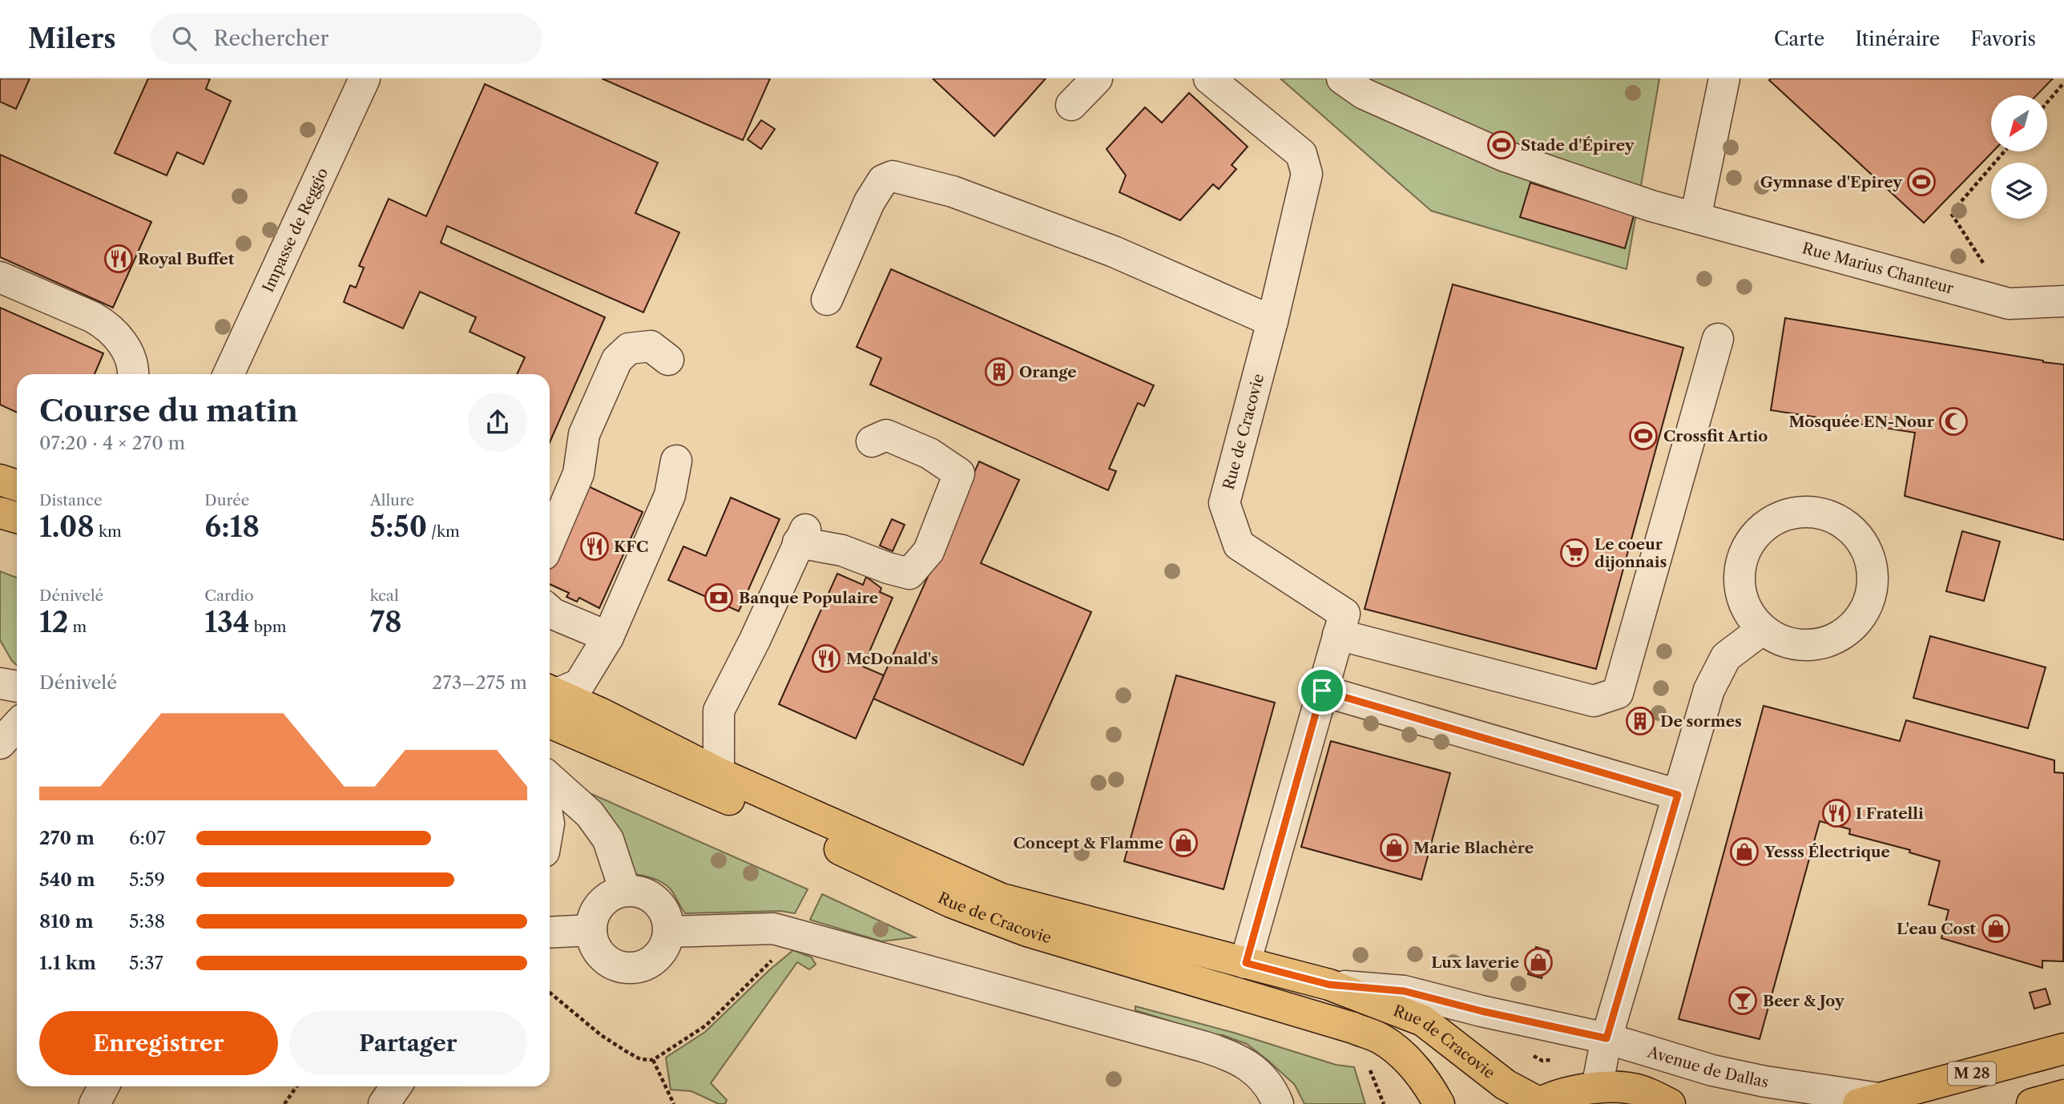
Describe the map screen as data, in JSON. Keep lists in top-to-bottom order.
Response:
{
  "streets": {
    "main road": ["Rue de Cracovie", "Avenue de Dallas", "M 28"],
    "street": ["Impasse de Reggio", "Rue Marius Chanteur"]
  },
  "crossings": [
    ["Rue de Cracovie", "Avenue de Dallas"]
  ],
  "places": {
    "sports": ["Stade d'Épirey", "Gymnase d'Epirey", "Crossfit Artio"],
    "restaurant": [
      "Royal Buffet",
      "KFC",
      "McDonald's",
      "I Fratelli"
    ],
    "building": ["Orange", "De sormes"],
    "mosque": ["Mosquée EN-Nour"],
    "supermarket": ["Le coeur dijonnais"],
    "bank": ["Banque Populaire"],
    "shop": [
      "Concept & Flamme",
      "Marie Blachère",
      "Yesss Électrique",
      "L'eau Cost",
      "Lux laverie"
    ],
    "bar": ["Beer & Joy"]
  },
  "north": "bottom left",
  "page": {
    "header": "Milers",
    "search": "Rechercher",
    "nav": ["Carte", "Itinéraire", "Favoris"],
    "heading": ["Course du matin", "07:20 · 4 × 270 m"],
    "stats": [
      ["Distance", "1.08 km"],
      ["Durée", "6:18"],
      ["Allure", "5:50 /km"],
      ["Dénivelé", "12 m"],
      ["Cardio", "134 bpm"],
      ["kcal", "78"]
    ],
    "chart": ["Dénivelé", "273–275 m"],
    "list": [
      {
        "name": "270 m",
        "note": "6:07"
      },
      {
        "name": "540 m",
        "note": "5:59"
      },
      {
        "name": "810 m",
        "note": "5:38"
      },
      {
        "name": "1.1 km",
        "note": "5:37"
      }
    ],
    "buttons": ["Enregistrer", "Partager"]
  }
}
